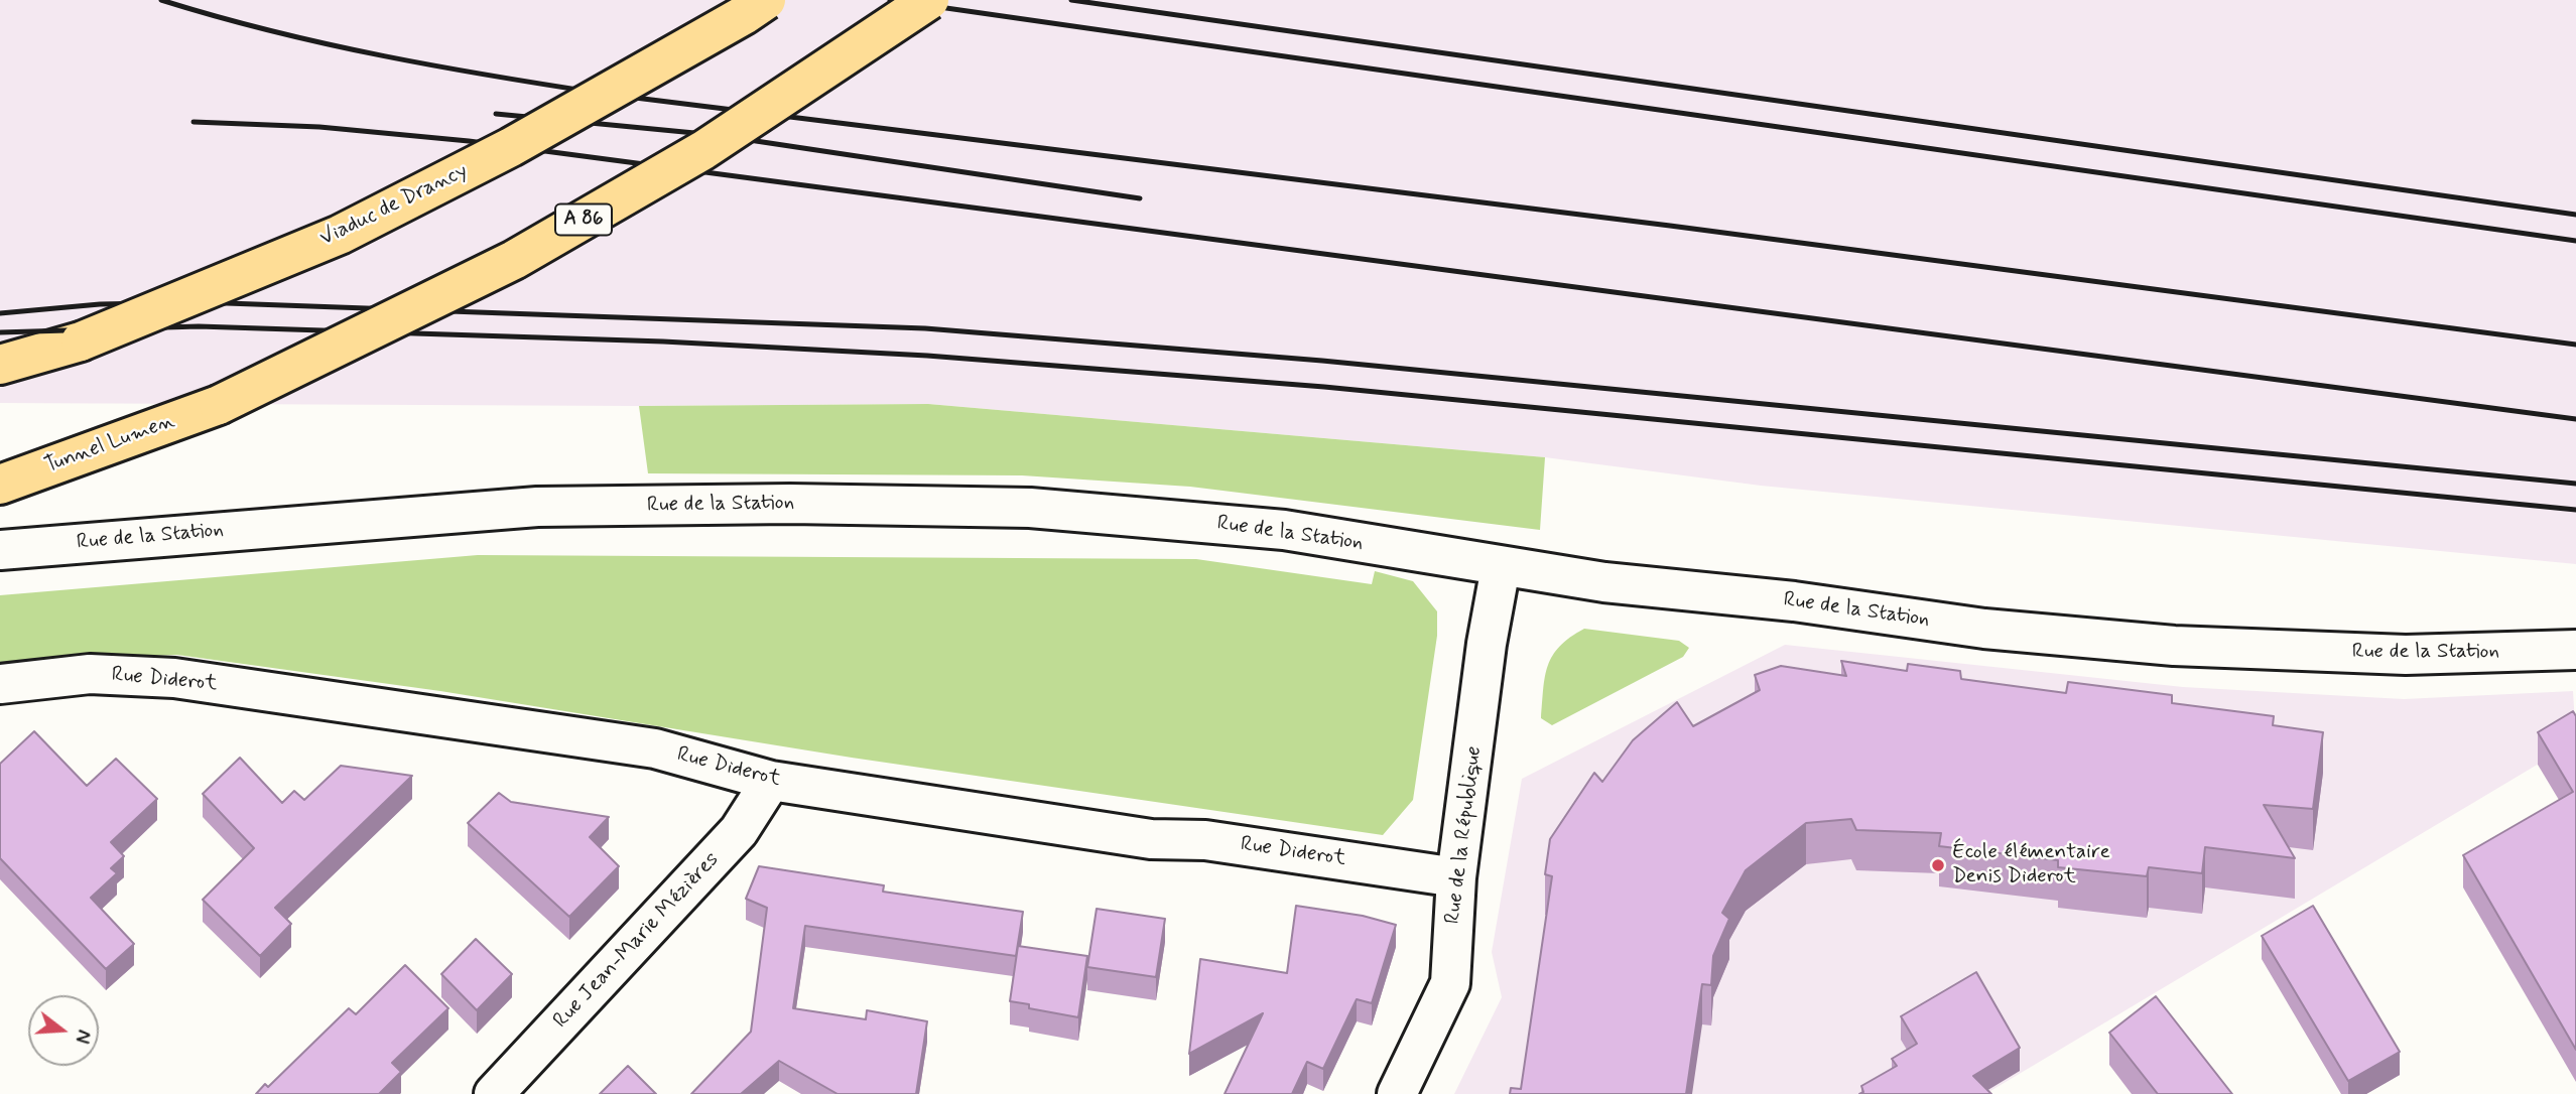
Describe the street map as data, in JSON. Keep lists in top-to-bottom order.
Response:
{
  "streets": {
    "highway": ["Viaduc de Drancy", "A 86", "Tunnel Lumen"],
    "street": [
      "Rue de la Station",
      "Rue Diderot",
      "Rue de la République",
      "Rue Jean-Marie Mézières"
    ]
  },
  "crossings": [
    ["Rue de la Station", "Rue de la République"],
    ["Rue Diderot", "Rue de la République"],
    ["Rue Diderot", "Rue Jean-Marie Mézières"]
  ],
  "places": ["École élémentaire Denis Diderot"],
  "north": "right"
}
